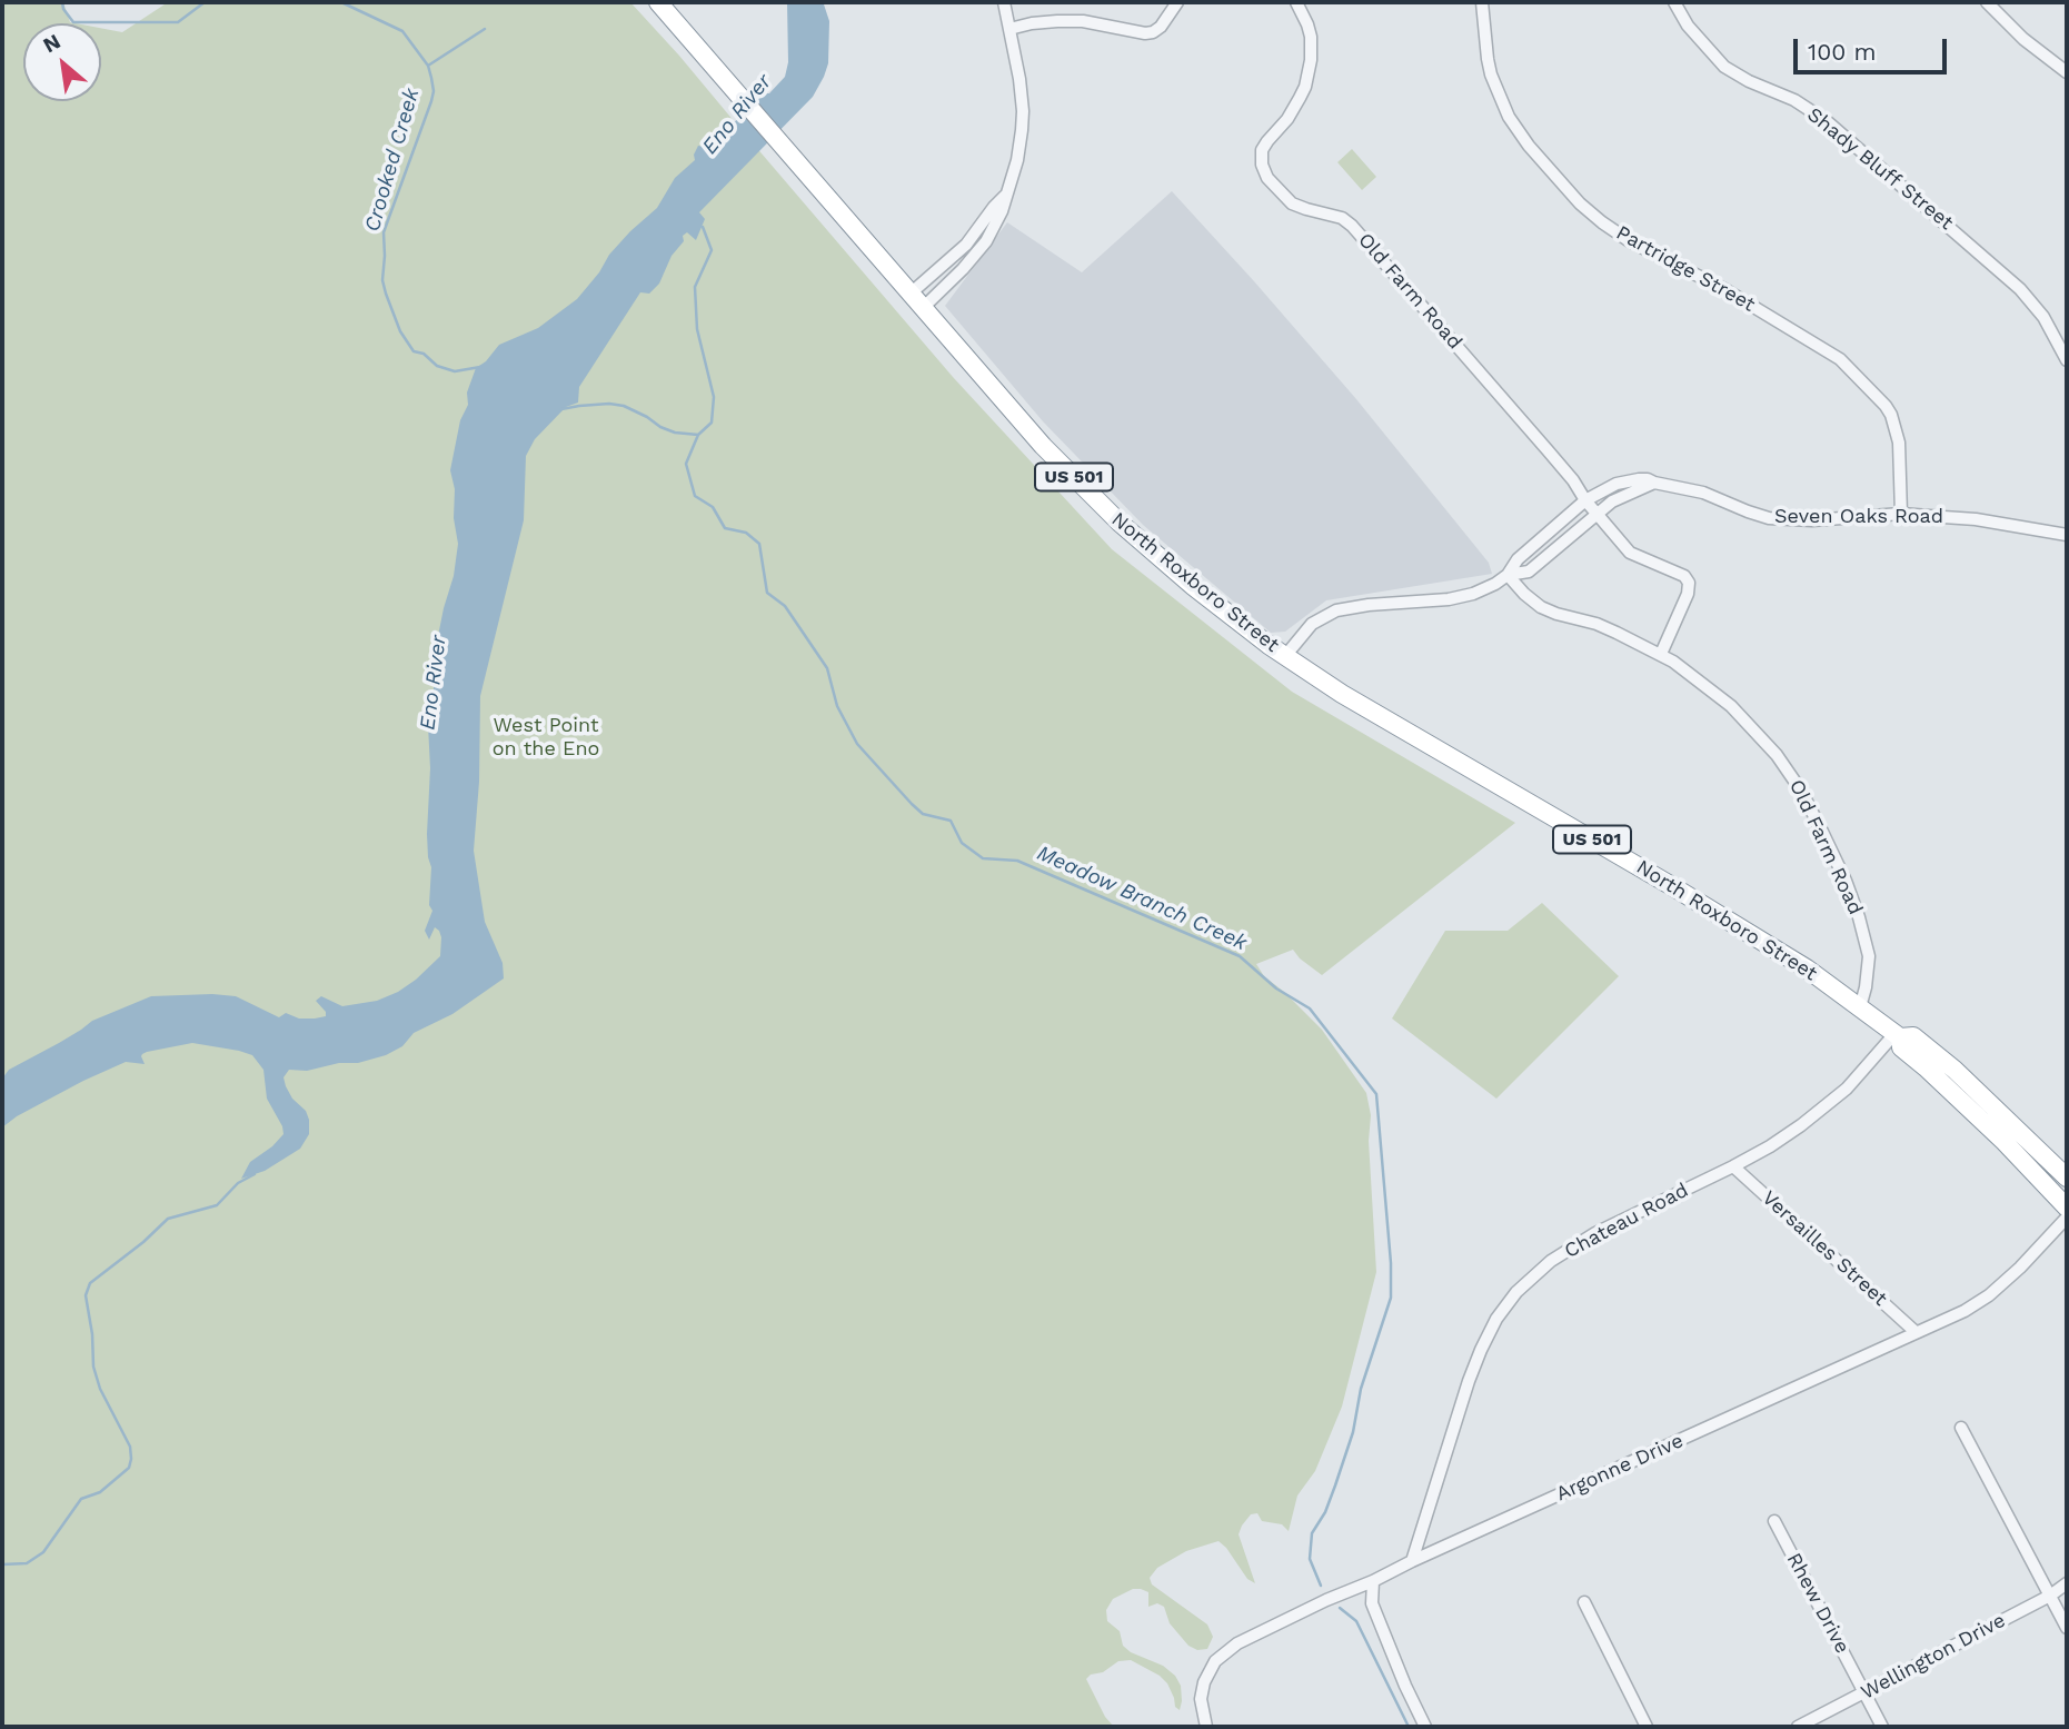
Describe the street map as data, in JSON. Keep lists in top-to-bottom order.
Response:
{
  "streets": {
    "highway": ["US 501", "North Roxboro Street"],
    "street": [
      "Shady Bluff Street",
      "Partridge Street",
      "Old Farm Road",
      "Seven Oaks Road",
      "Chateau Road",
      "Versailles Street",
      "Argonne Drive",
      "Rhew Drive",
      "Wellington Drive"
    ]
  },
  "crossings": [
    ["Partridge Street", "Seven Oaks Road"],
    ["Old Farm Road", "Seven Oaks Road"],
    ["Old Farm Road", "North Roxboro Street"],
    ["North Roxboro Street", "Chateau Road"],
    ["Chateau Road", "Versailles Street"],
    ["Chateau Road", "Argonne Drive"],
    ["Versailles Street", "Argonne Drive"],
    ["Rhew Drive", "Wellington Drive"]
  ],
  "water": ["Eno River", "Crooked Creek", "Meadow Branch Creek"],
  "parks": ["West Point on the Eno"],
  "scale_bar": "100 m",
  "north": "top left"
}
